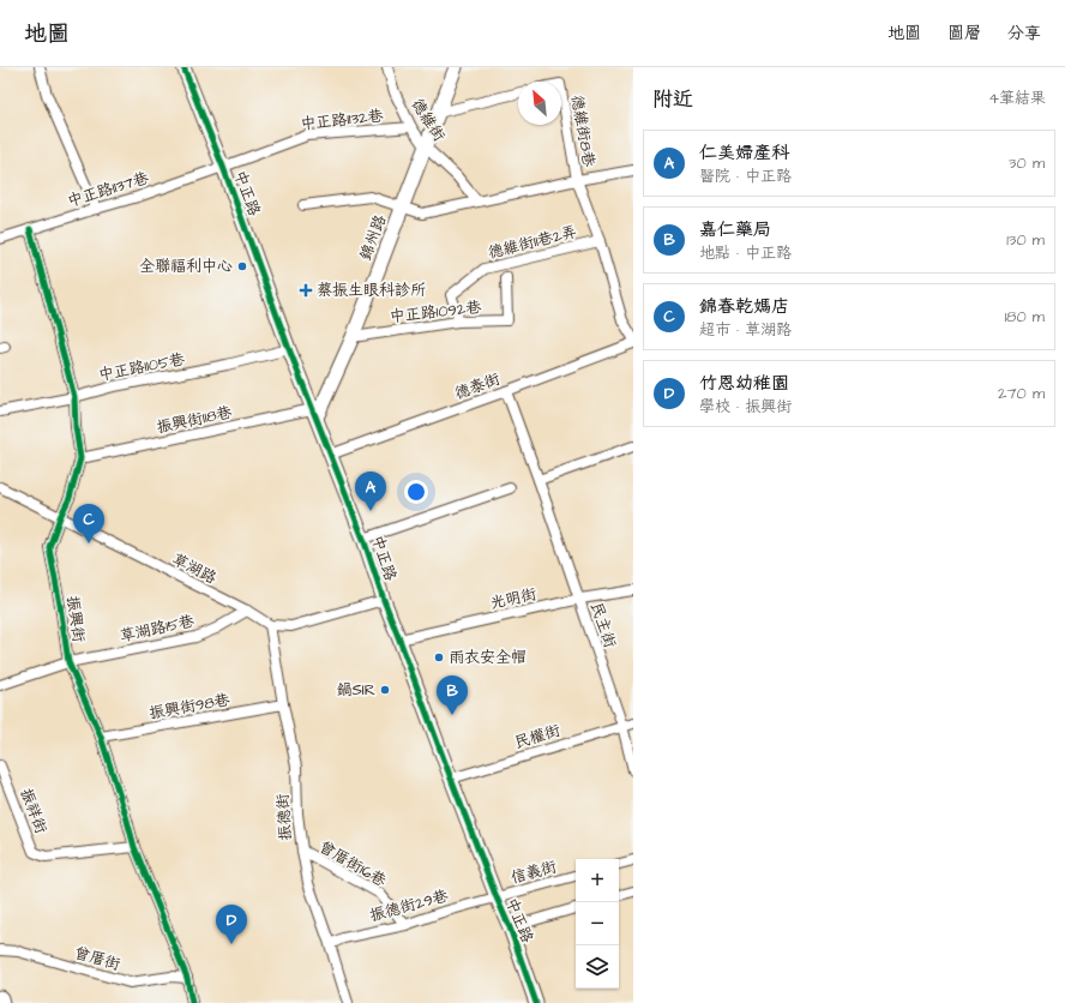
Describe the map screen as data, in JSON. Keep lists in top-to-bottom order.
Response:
{
  "streets": {
    "street": [
      "中正路1132巷",
      "德維街",
      "德維街8巷",
      "中正路1137巷",
      "中正路",
      "錦州路",
      "德維街11巷2弄",
      "中正路1092巷",
      "中正路1105巷",
      "德泰街",
      "振興街118巷",
      "草湖路",
      "光明街",
      "振興街",
      "民主街",
      "草湖路15巷",
      "振興街98巷",
      "民權街",
      "振祥街",
      "振德街",
      "曾厝街16巷",
      "信義街",
      "振德街29巷",
      "曾厝街"
    ]
  },
  "crossings": [
    ["中正路1132巷", "德維街"],
    ["中正路1132巷", "中正路1137巷"],
    ["中正路1132巷", "中正路"],
    ["德維街", "錦州路"],
    ["中正路1137巷", "中正路"],
    ["中正路1137巷", "振興街"],
    ["中正路", "錦州路"],
    ["中正路", "中正路1105巷"],
    ["中正路", "德泰街"],
    ["中正路", "振興街118巷"],
    ["中正路", "草湖路"],
    ["中正路", "光明街"],
    ["中正路", "民權街"],
    ["中正路", "信義街"],
    ["中正路", "振德街29巷"],
    ["錦州路", "中正路1092巷"],
    ["錦州路", "振興街118巷"],
    ["德維街11巷2弄", "中正路1092巷"],
    ["中正路1105巷", "振興街"],
    ["德泰街", "民主街"],
    ["振興街118巷", "振興街"],
    ["草湖路", "振興街"],
    ["草湖路", "草湖路15巷"],
    ["草湖路", "振德街"],
    ["光明街", "民主街"],
    ["振興街", "草湖路15巷"],
    ["振興街", "振興街98巷"],
    ["振興街", "振祥街"],
    ["振興街", "曾厝街"],
    ["民主街", "民權街"],
    ["振興街98巷", "振德街"],
    ["振德街", "曾厝街16巷"],
    ["振德街", "振德街29巷"],
    ["曾厝街16巷", "振德街29巷"],
    ["信義街", "振德街29巷"]
  ],
  "places": {
    "other": ["全聯福利中心", "雨衣安全帽", "鍋SIR"],
    "health": ["蔡振生眼科診所"]
  },
  "north": "top left",
  "page": {
    "header": "地圖",
    "nav": ["地圖", "圖層", "分享"],
    "heading": ["附近", "4筆結果"],
    "list": [
      {
        "mark": "A",
        "name": "仁美婦產科",
        "note": "醫院 · 中正路",
        "value": "30 m"
      },
      {
        "mark": "B",
        "name": "嘉仁藥局",
        "note": "地點 · 中正路",
        "value": "130 m"
      },
      {
        "mark": "C",
        "name": "錦春乾媽店",
        "note": "超市 · 草湖路",
        "value": "180 m"
      },
      {
        "mark": "D",
        "name": "竹恩幼稚園",
        "note": "學校 · 振興街",
        "value": "270 m"
      }
    ],
    "pins": [
      "A",
      "C",
      "B",
      "D"
    ],
    "map_buttons": ["+", "−"]
  }
}
